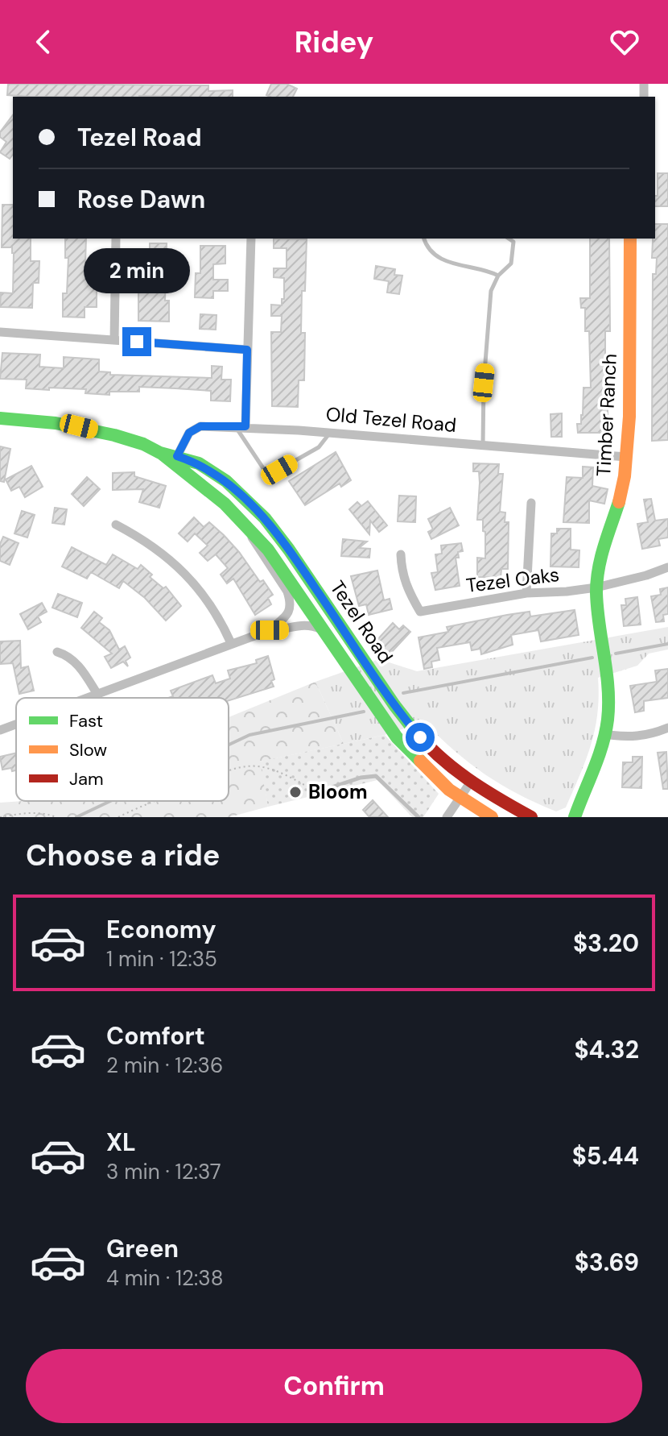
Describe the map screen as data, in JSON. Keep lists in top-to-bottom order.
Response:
{
  "streets": {
    "main road": ["Timber Ranch", "Tezel Road"],
    "street": ["Old Tezel Road", "Tezel Oaks"]
  },
  "crossings": [
    ["Timber Ranch", "Old Tezel Road"],
    ["Timber Ranch", "Tezel Oaks"],
    ["Old Tezel Road", "Tezel Road"]
  ],
  "places": ["Bloom"],
  "legend": ["Fast", "Slow", "Jam"],
  "page": {
    "header": "Ridey",
    "banner": ["Tezel Road", "Rose Dawn"],
    "bubble": "2 min",
    "heading": "Choose a ride",
    "list": [
      {
        "name": "Economy",
        "note": "1 min · 12:35",
        "value": "$3.20"
      },
      {
        "name": "Comfort",
        "note": "2 min · 12:36",
        "value": "$4.32"
      },
      {
        "name": "XL",
        "note": "3 min · 12:37",
        "value": "$5.44"
      },
      {
        "name": "Green",
        "note": "4 min · 12:38",
        "value": "$3.69"
      }
    ],
    "buttons": "Confirm"
  }
}
